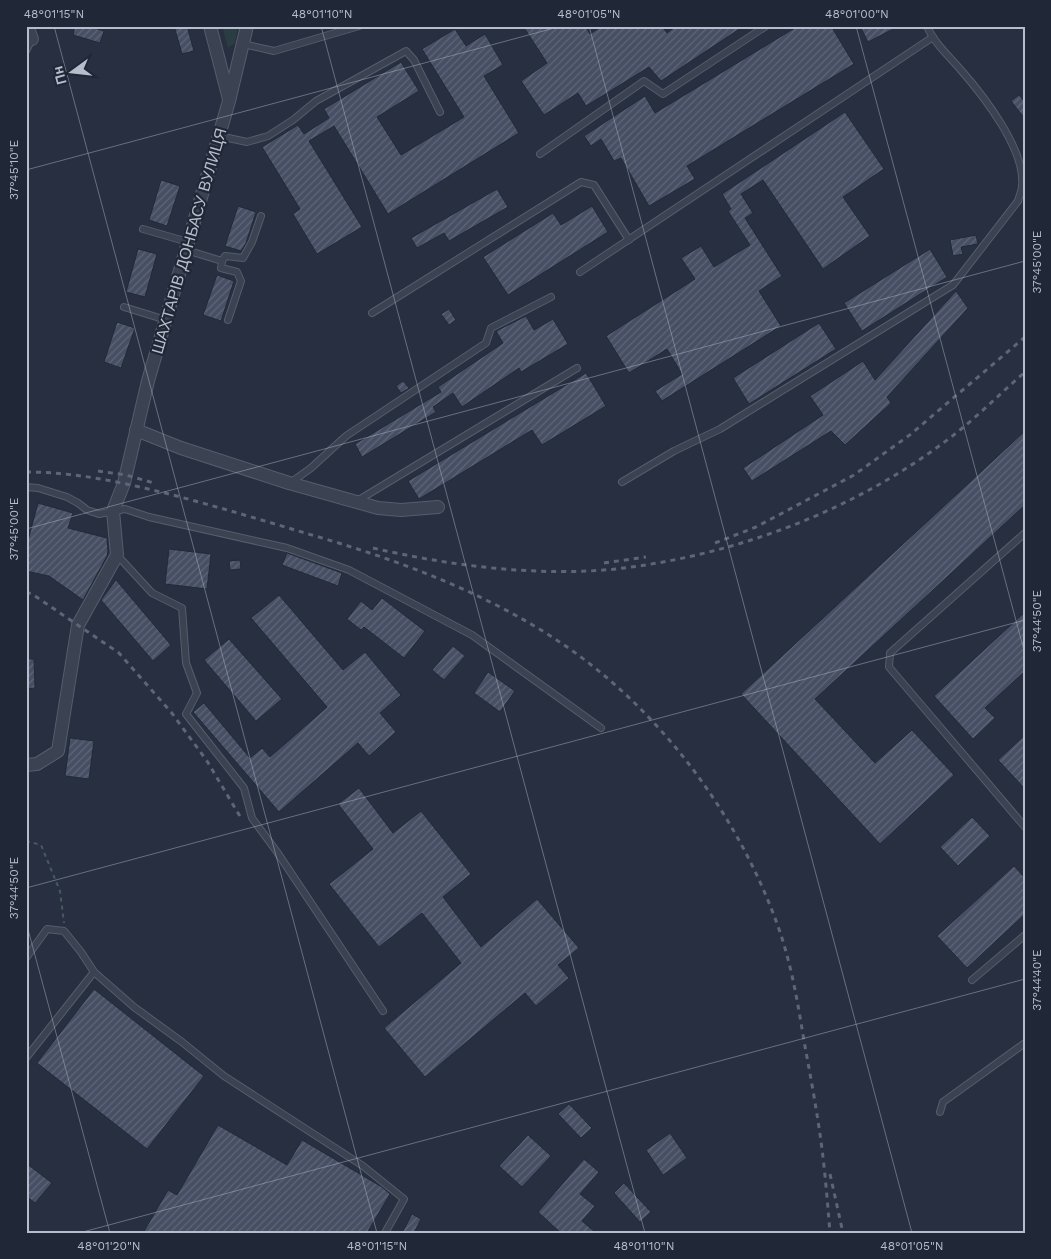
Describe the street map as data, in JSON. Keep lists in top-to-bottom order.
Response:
{
  "streets": {
    "street": ["ШАХТАРІВ ДОНБАСУ ВУЛИЦЯ"]
  },
  "north": "left",
  "coordinates": [
    "48°01'15\"N",
    "48°01'10\"N",
    "48°01'05\"N",
    "48°01'00\"N",
    "37°45'10\"E",
    "37°45'00\"E",
    "37°44'50\"E",
    "37°44'40\"E",
    "48°01'20\"N"
  ]
}
